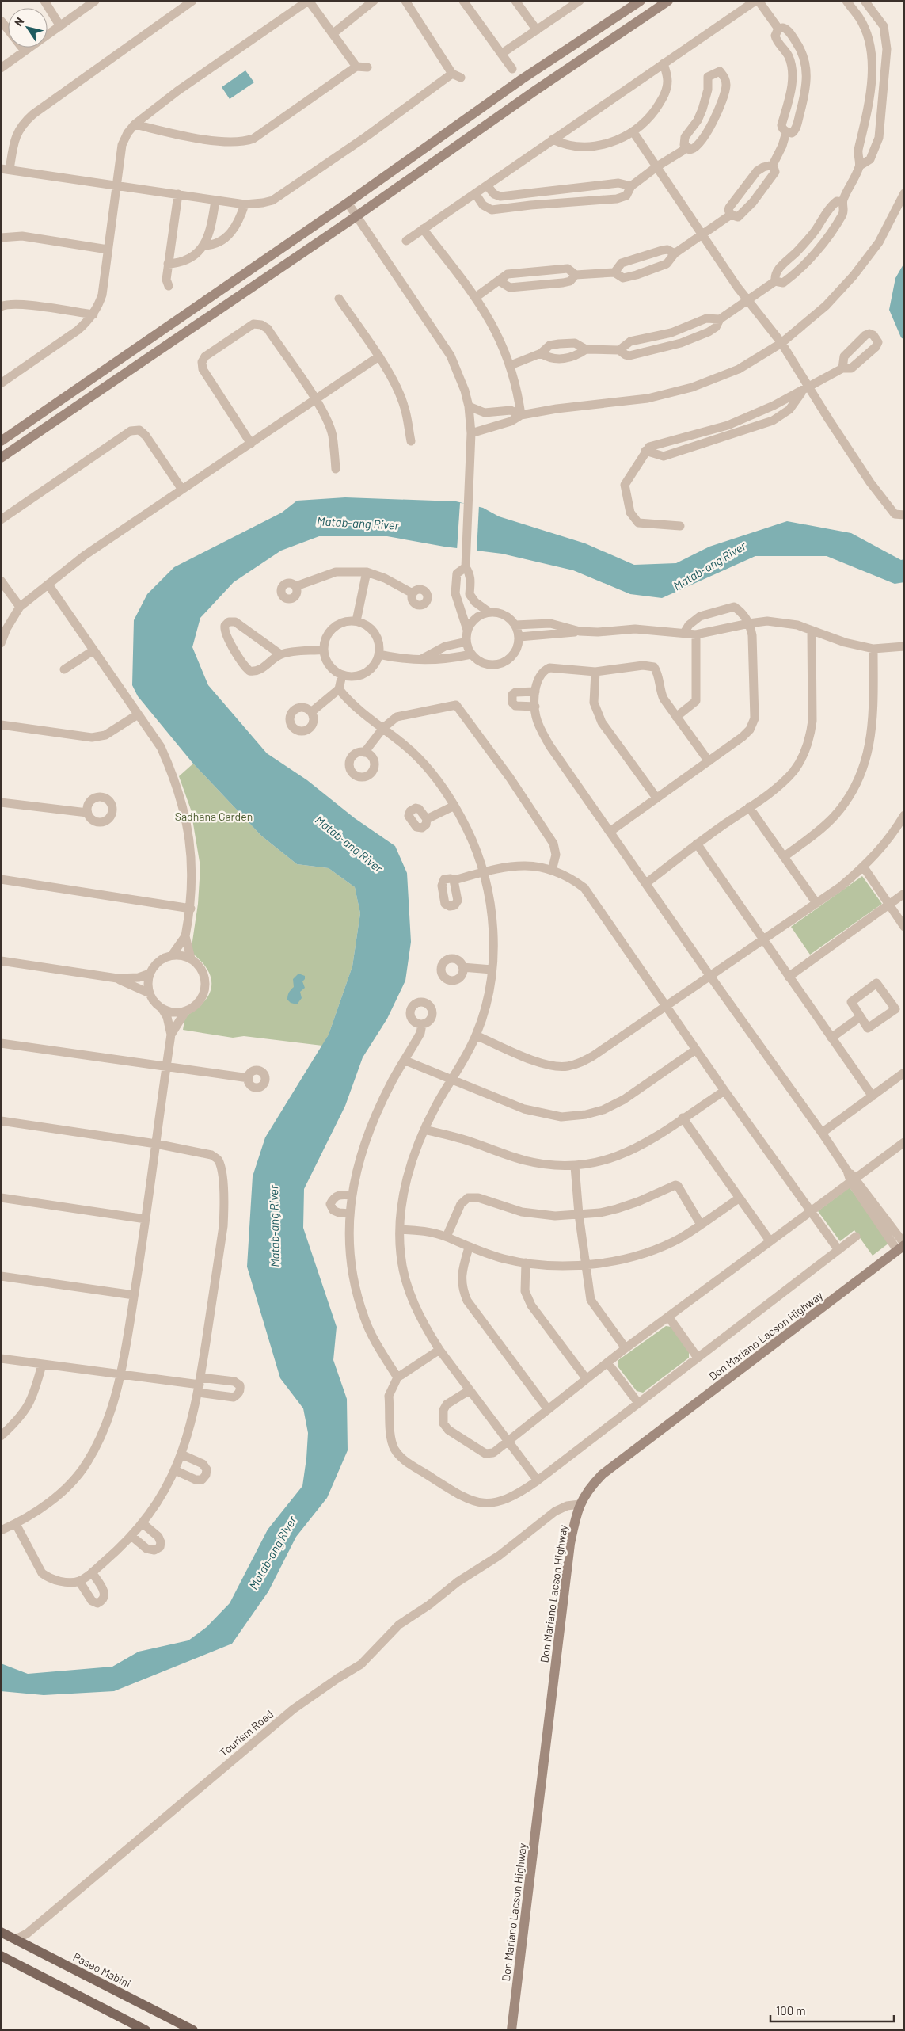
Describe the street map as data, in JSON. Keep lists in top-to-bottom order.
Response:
{
  "streets": {
    "main road": ["Paseo Mabini"],
    "street": ["Don Mariano Lacson Highway", "Tourism Road"]
  },
  "crossings": [
    ["Don Mariano Lacson Highway", "Tourism Road"],
    ["Tourism Road", "Paseo Mabini"]
  ],
  "water": ["Matab-ang River"],
  "parks": ["Sadhana Garden"],
  "scale_bar": "100 m",
  "north": "top left"
}
